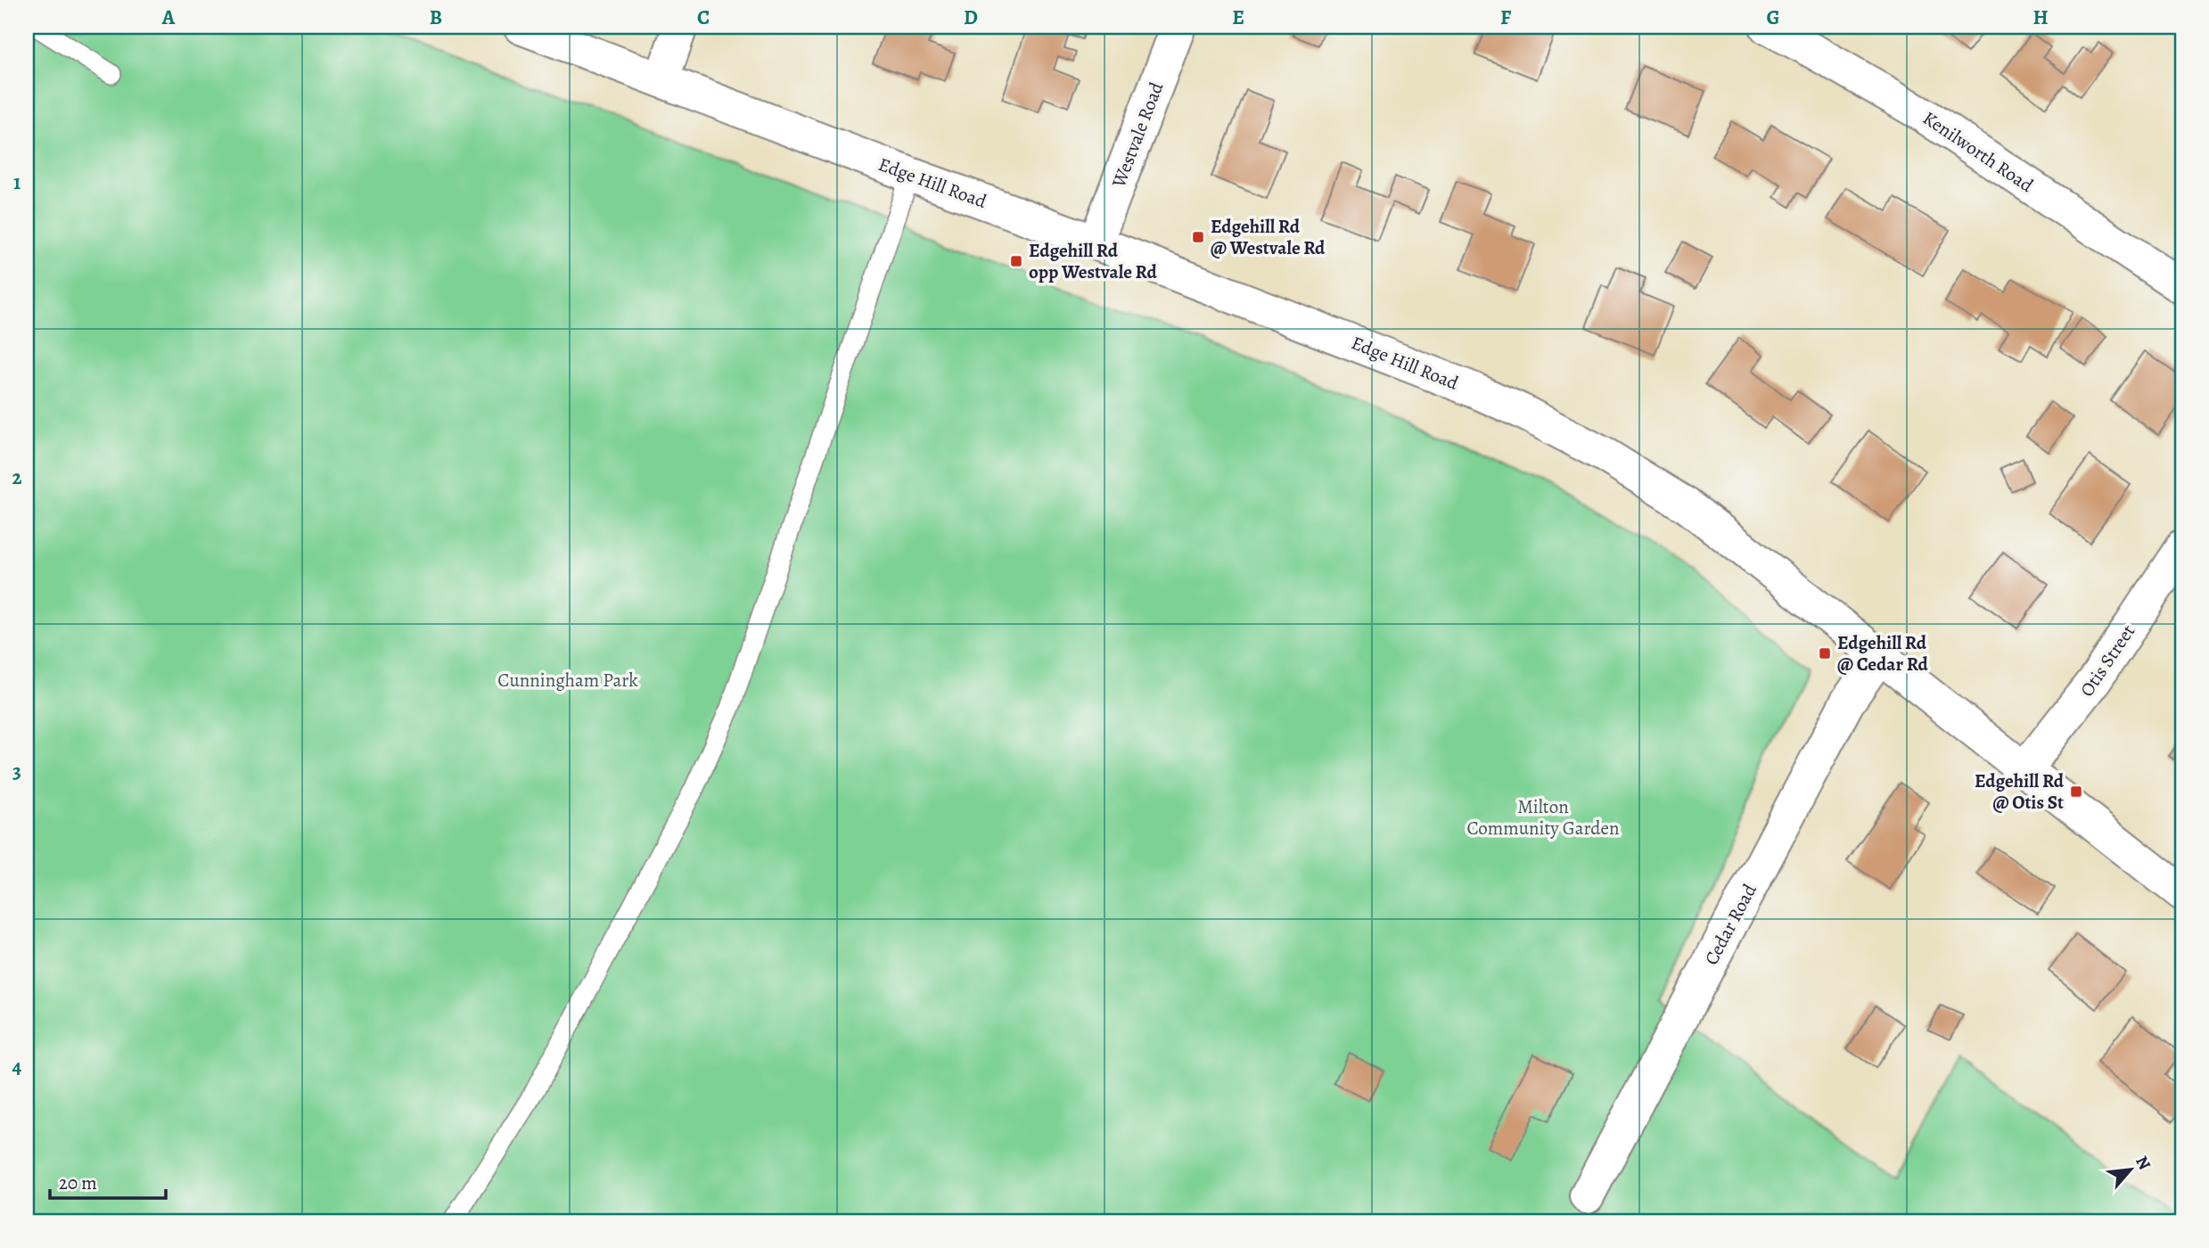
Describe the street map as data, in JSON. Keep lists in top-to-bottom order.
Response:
{
  "streets": {
    "street": [
      "Westvale Road",
      "Kenilworth Road",
      "Edge Hill Road",
      "Otis Street",
      "Cedar Road"
    ]
  },
  "crossings": [
    ["Westvale Road", "Edge Hill Road"],
    ["Edge Hill Road", "Otis Street"],
    ["Edge Hill Road", "Cedar Road"]
  ],
  "parks": ["Cunningham Park", "Milton Community Garden"],
  "places": {
    "transit": [
      "Edgehill Rd @ Westvale Rd",
      "Edgehill Rd opp Westvale Rd",
      "Edgehill Rd @ Cedar Rd",
      "Edgehill Rd @ Otis St"
    ]
  },
  "scale_bar": "20 m",
  "north": "top right",
  "grid": {
    "columns": [
      "A",
      "B",
      "C",
      "D",
      "E",
      "F",
      "G",
      "H"
    ],
    "rows": [
      "1",
      "2",
      "3",
      "4"
    ]
  }
}
